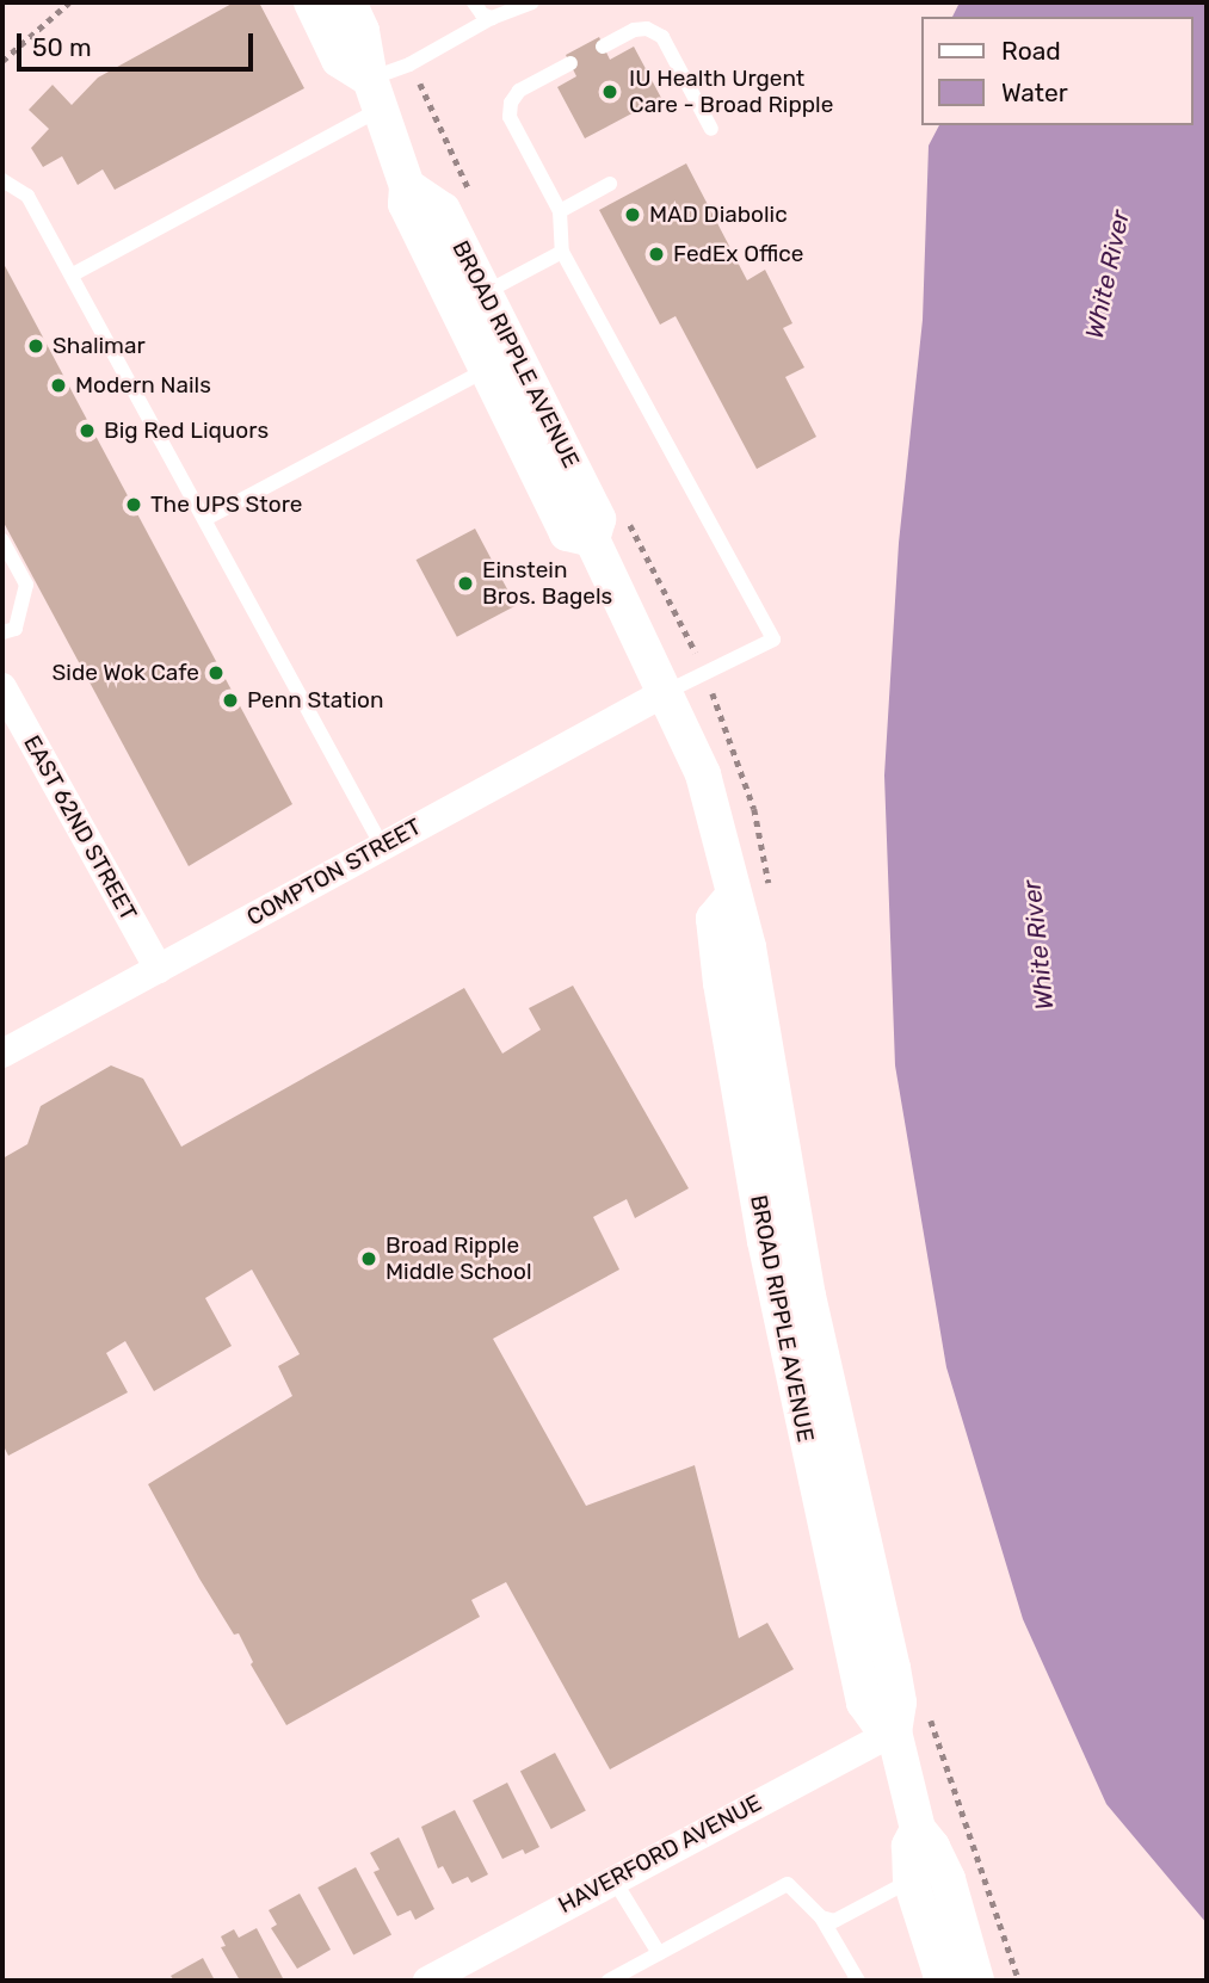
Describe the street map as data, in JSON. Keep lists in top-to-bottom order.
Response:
{
  "streets": {
    "street": [
      "BROAD RIPPLE AVENUE",
      "EAST 62ND STREET",
      "COMPTON STREET",
      "HAVERFORD AVENUE"
    ]
  },
  "crossings": [
    ["BROAD RIPPLE AVENUE", "COMPTON STREET"],
    ["BROAD RIPPLE AVENUE", "HAVERFORD AVENUE"],
    ["EAST 62ND STREET", "COMPTON STREET"]
  ],
  "water": ["White River"],
  "places": [
    "IU Health Urgent Care - Broad Ripple",
    "MAD Diabolic",
    "FedEx Office",
    "Shalimar",
    "Modern Nails",
    "Big Red Liquors",
    "The UPS Store",
    "Einstein Bros. Bagels",
    "Side Wok Cafe",
    "Penn Station",
    "Broad Ripple Middle School"
  ],
  "legend": ["Road", "Water"],
  "scale_bar": "50 m"
}
